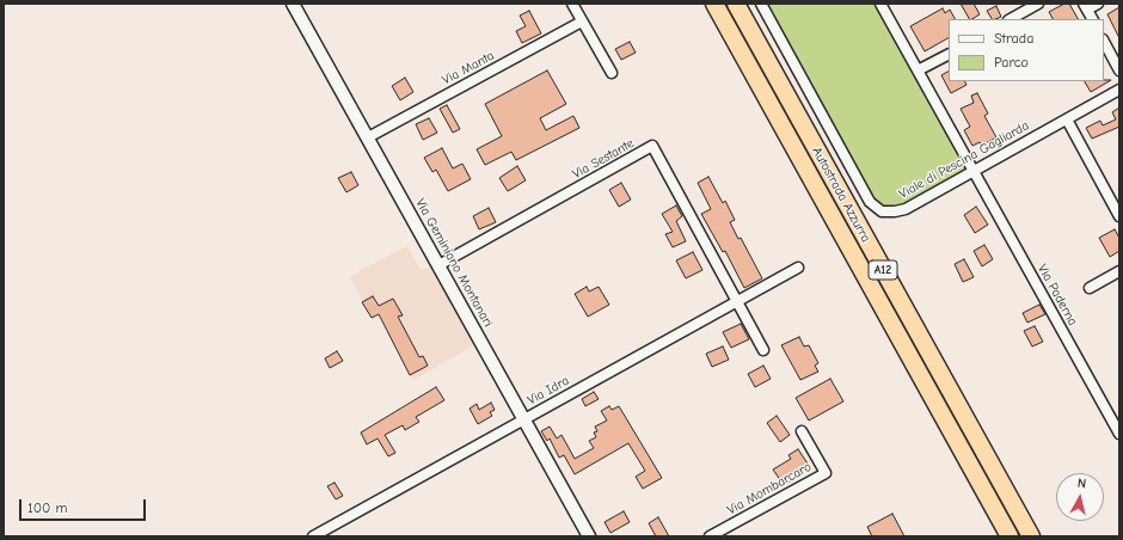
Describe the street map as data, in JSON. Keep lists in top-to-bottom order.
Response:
{
  "streets": {
    "highway": ["Autostrada Azzurra", "A12"],
    "street": [
      "Via Manta",
      "Via Sestante",
      "Viale di Pescina Gagliarda",
      "Via Geminiano Montanari",
      "Via Paderna",
      "Via Idra",
      "Via Mombarcaro"
    ]
  },
  "crossings": [
    ["Via Manta", "Via Geminiano Montanari"],
    ["Via Sestante", "Via Geminiano Montanari"],
    ["Via Sestante", "Via Idra"],
    ["Viale di Pescina Gagliarda", "Via Paderna"],
    ["Via Geminiano Montanari", "Via Idra"]
  ],
  "legend": ["Strada", "Parco"],
  "scale_bar": "100 m",
  "north": "top"
}
